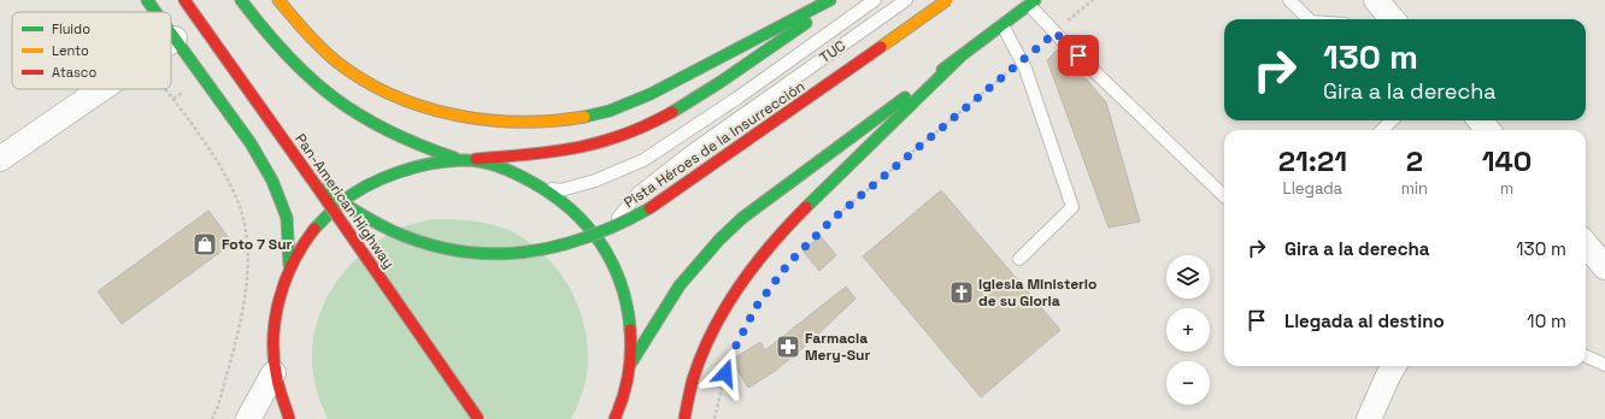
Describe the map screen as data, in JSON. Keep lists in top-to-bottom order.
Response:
{
  "streets": {
    "main road": ["Pista Héroes de la Insurrección", "Pan-American Highway"],
    "lane": ["TUC"]
  },
  "crossings": [
    ["Pista Héroes de la Insurrección", "Pan-American Highway"]
  ],
  "places": {
    "shop": ["Foto 7 Sur"],
    "church": ["Iglesia Ministerio de su Gloria"],
    "pharmacy": ["Farmacia Mery-Sur"]
  },
  "legend": ["Fluido", "Lento", "Atasco"],
  "page": {
    "turn": ["130 m", "Gira a la derecha"],
    "eta": [
      "21:21",
      "Llegada",
      "2",
      "min",
      "140",
      "m"
    ],
    "list": [
      {
        "name": "Gira a la derecha",
        "value": "130 m"
      },
      {
        "name": "Llegada al destino",
        "value": "10 m"
      }
    ],
    "map_buttons": ["+", "−"]
  }
}
